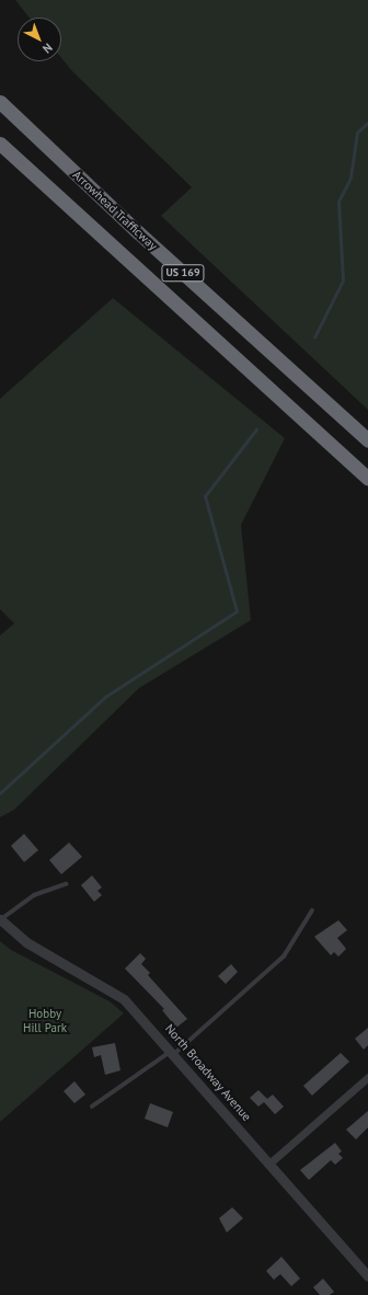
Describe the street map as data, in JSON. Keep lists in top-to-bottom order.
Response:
{
  "streets": {
    "highway": ["Arrowhead Trafficway", "US 169"],
    "street": ["North Broadway Avenue"]
  },
  "parks": ["Hobby Hill Park"],
  "north": "bottom right"
}
